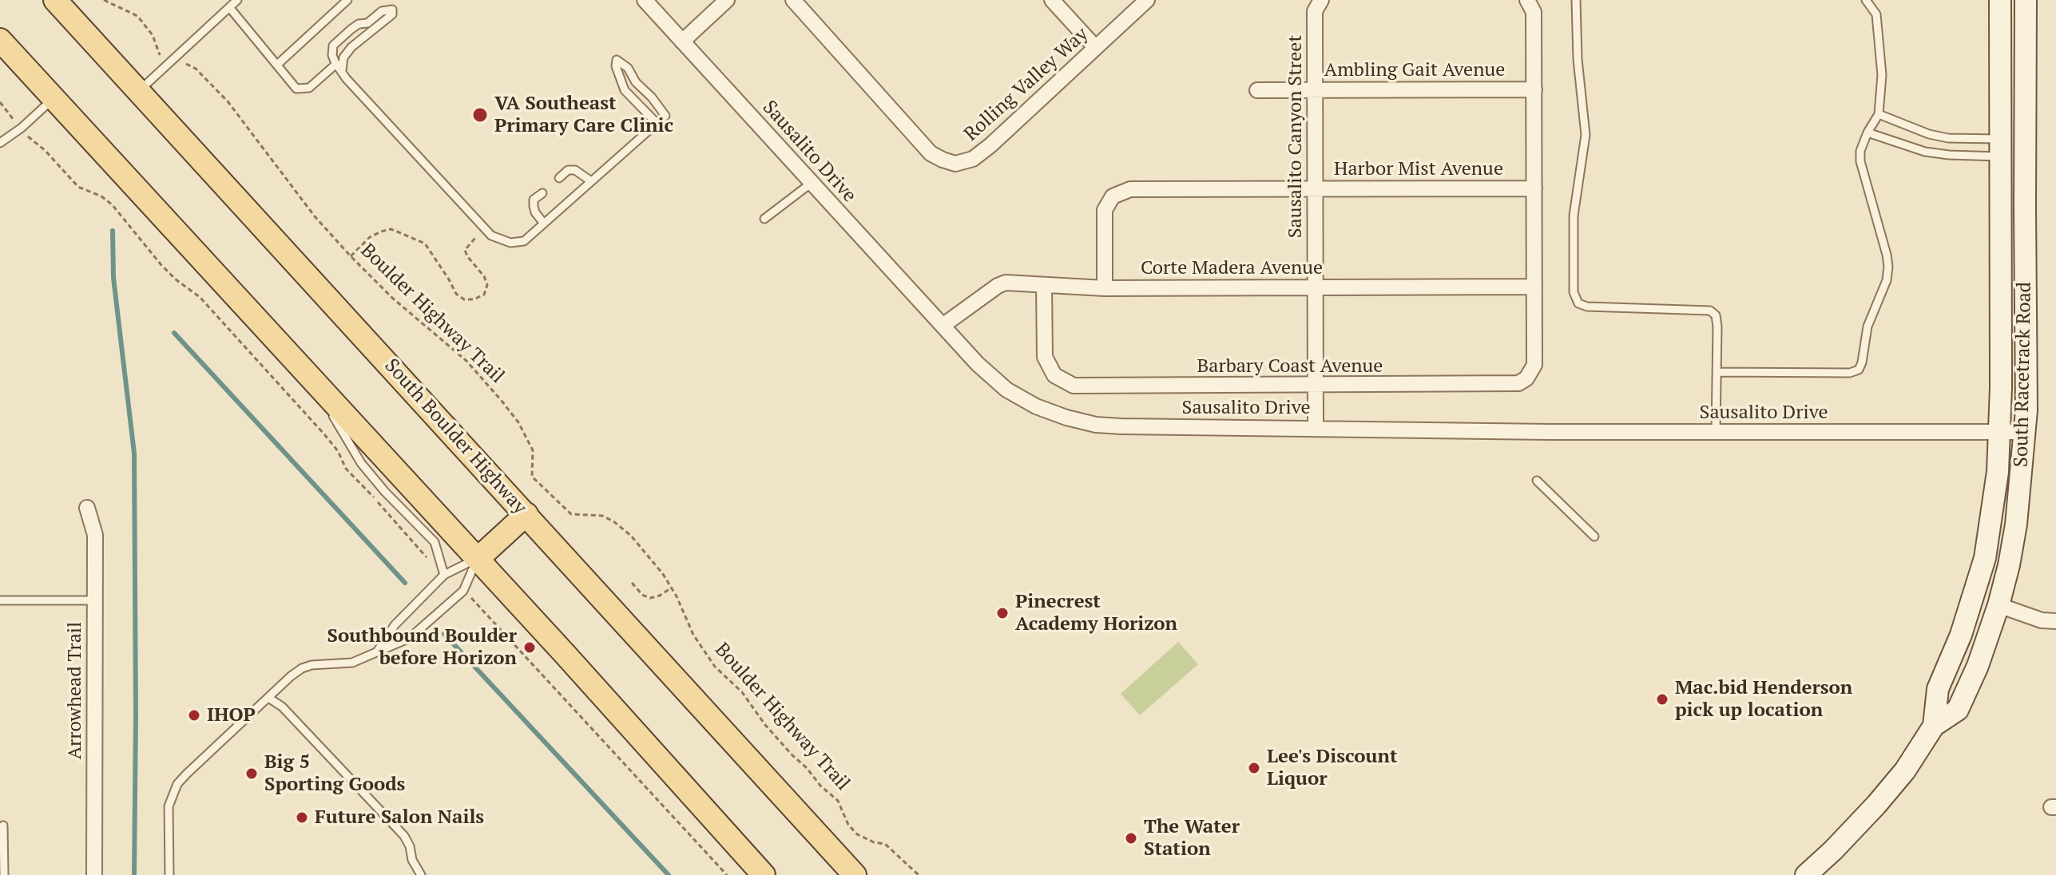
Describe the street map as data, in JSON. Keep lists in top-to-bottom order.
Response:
{
  "streets": {
    "main road": ["South Racetrack Road", "South Boulder Highway"],
    "street": [
      "Ambling Gait Avenue",
      "Rolling Valley Way",
      "Sausalito Canyon Street",
      "Sausalito Drive",
      "Harbor Mist Avenue",
      "Corte Madera Avenue",
      "Barbary Coast Avenue",
      "Arrowhead Trail"
    ],
    "path": ["Boulder Highway Trail"]
  },
  "crossings": [
    ["Ambling Gait Avenue", "Sausalito Canyon Street"],
    ["Sausalito Canyon Street", "Sausalito Drive"],
    ["Sausalito Canyon Street", "Harbor Mist Avenue"],
    ["Sausalito Canyon Street", "Corte Madera Avenue"],
    ["Sausalito Canyon Street", "Barbary Coast Avenue"],
    ["Sausalito Drive", "Corte Madera Avenue"],
    ["Sausalito Drive", "South Racetrack Road"],
    ["Harbor Mist Avenue", "Corte Madera Avenue"],
    ["Corte Madera Avenue", "Barbary Coast Avenue"]
  ],
  "places": [
    "VA Southeast Primary Care Clinic",
    "Pinecrest Academy Horizon",
    "Southbound Boulder before Horizon",
    "Mac.bid Henderson pick up location",
    "IHOP",
    "Lee's Discount Liquor",
    "Big 5 Sporting Goods",
    "Future Salon Nails",
    "The Water Station"
  ]
}
